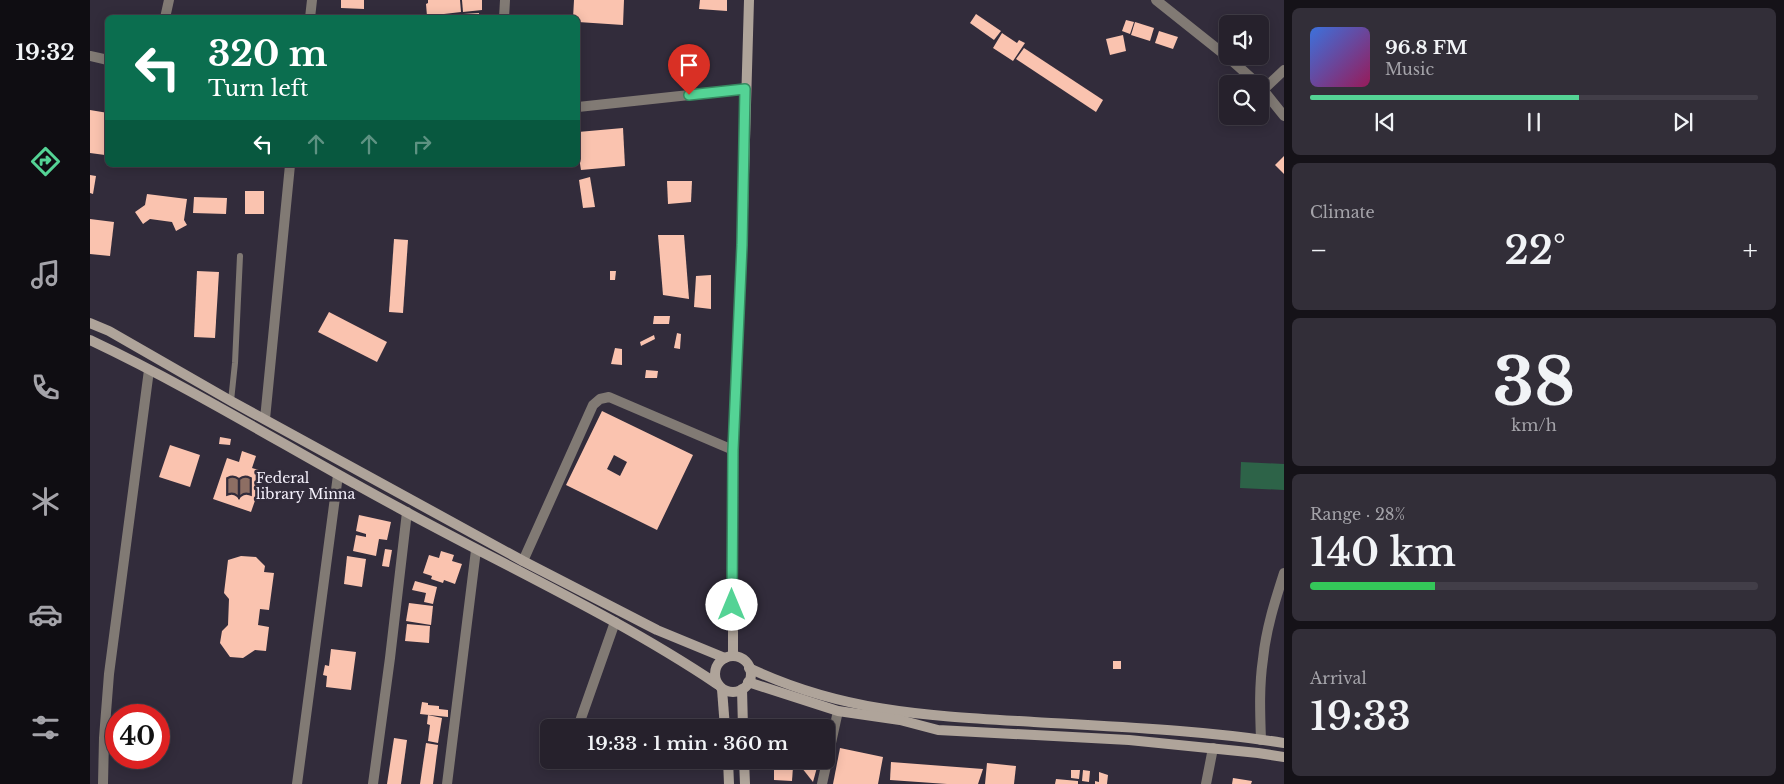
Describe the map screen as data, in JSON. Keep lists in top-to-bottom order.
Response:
{
  "places": {
    "library": ["Federal library Minna"]
  },
  "page": {
    "tabs": "19:32",
    "turn": ["320 m", "Turn left"],
    "song": ["96.8 FM", "Music"],
    "tile": [
      "Climate",
      ["38", "km/h"],
      ["Range · 28%", "140 km"],
      ["Arrival", "19:33"]
    ],
    "heat": ["−", "22°", "+"],
    "limit": "40",
    "trip": "19:33 · 1 min · 360 m"
  }
}
